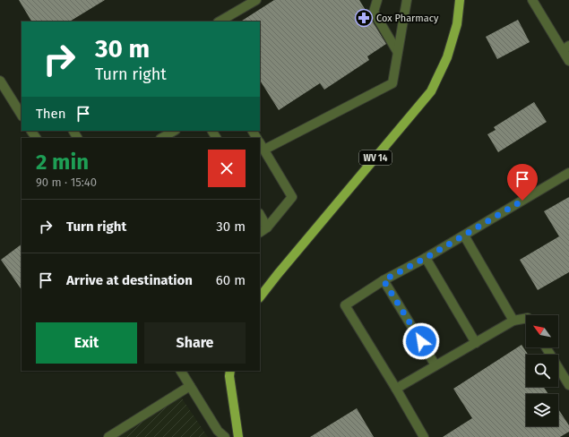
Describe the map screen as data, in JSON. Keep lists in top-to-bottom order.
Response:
{
  "streets": {
    "main road": ["WV 14"]
  },
  "places": {
    "pharmacy": ["Cox Pharmacy"]
  },
  "north": "top left",
  "page": {
    "turn": ["30 m", "Turn right"],
    "then": "Then",
    "heading": ["2 min", "90 m · 15:40"],
    "list": [
      {
        "name": "Turn right",
        "value": "30 m"
      },
      {
        "name": "Arrive at destination",
        "value": "60 m"
      }
    ],
    "buttons": ["Exit", "Share"]
  }
}
